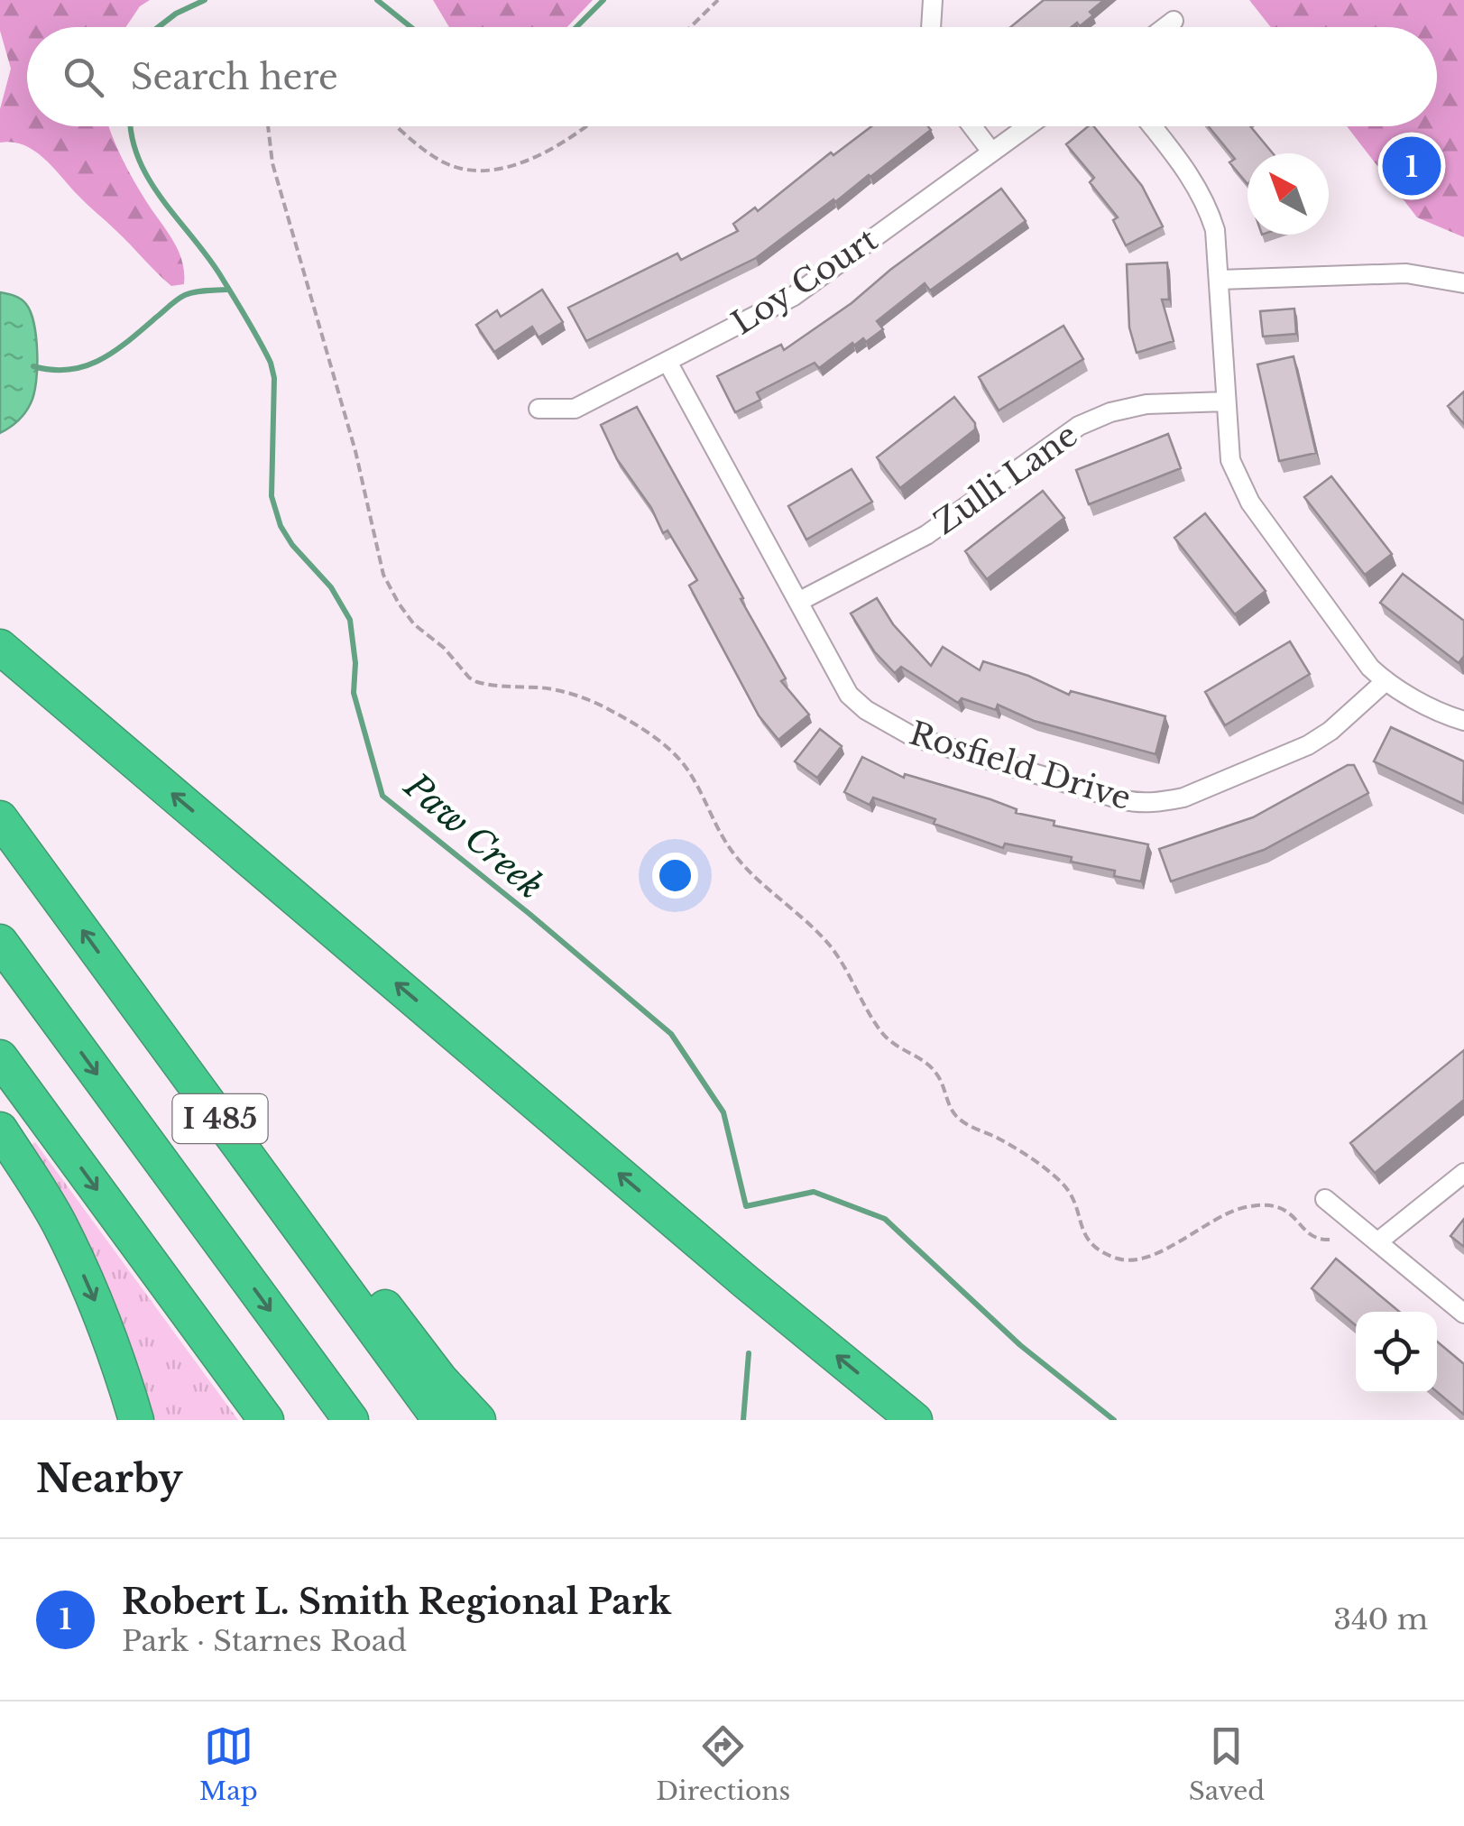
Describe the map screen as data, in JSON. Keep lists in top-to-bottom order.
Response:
{
  "streets": {
    "highway": ["I 485"],
    "street": ["Loy Court", "Zulli Lane", "Rosfield Drive"]
  },
  "crossings": [
    ["Loy Court", "Rosfield Drive"],
    ["Zulli Lane", "Rosfield Drive"]
  ],
  "water": ["Paw Creek"],
  "north": "top left",
  "page": {
    "search": "Search here",
    "pins": "1",
    "heading": "Nearby",
    "list": [
      {
        "mark": "1",
        "name": "Robert L. Smith Regional Park",
        "note": "Park · Starnes Road",
        "value": "340 m"
      }
    ],
    "nav": ["Map", "Directions", "Saved"]
  }
}
